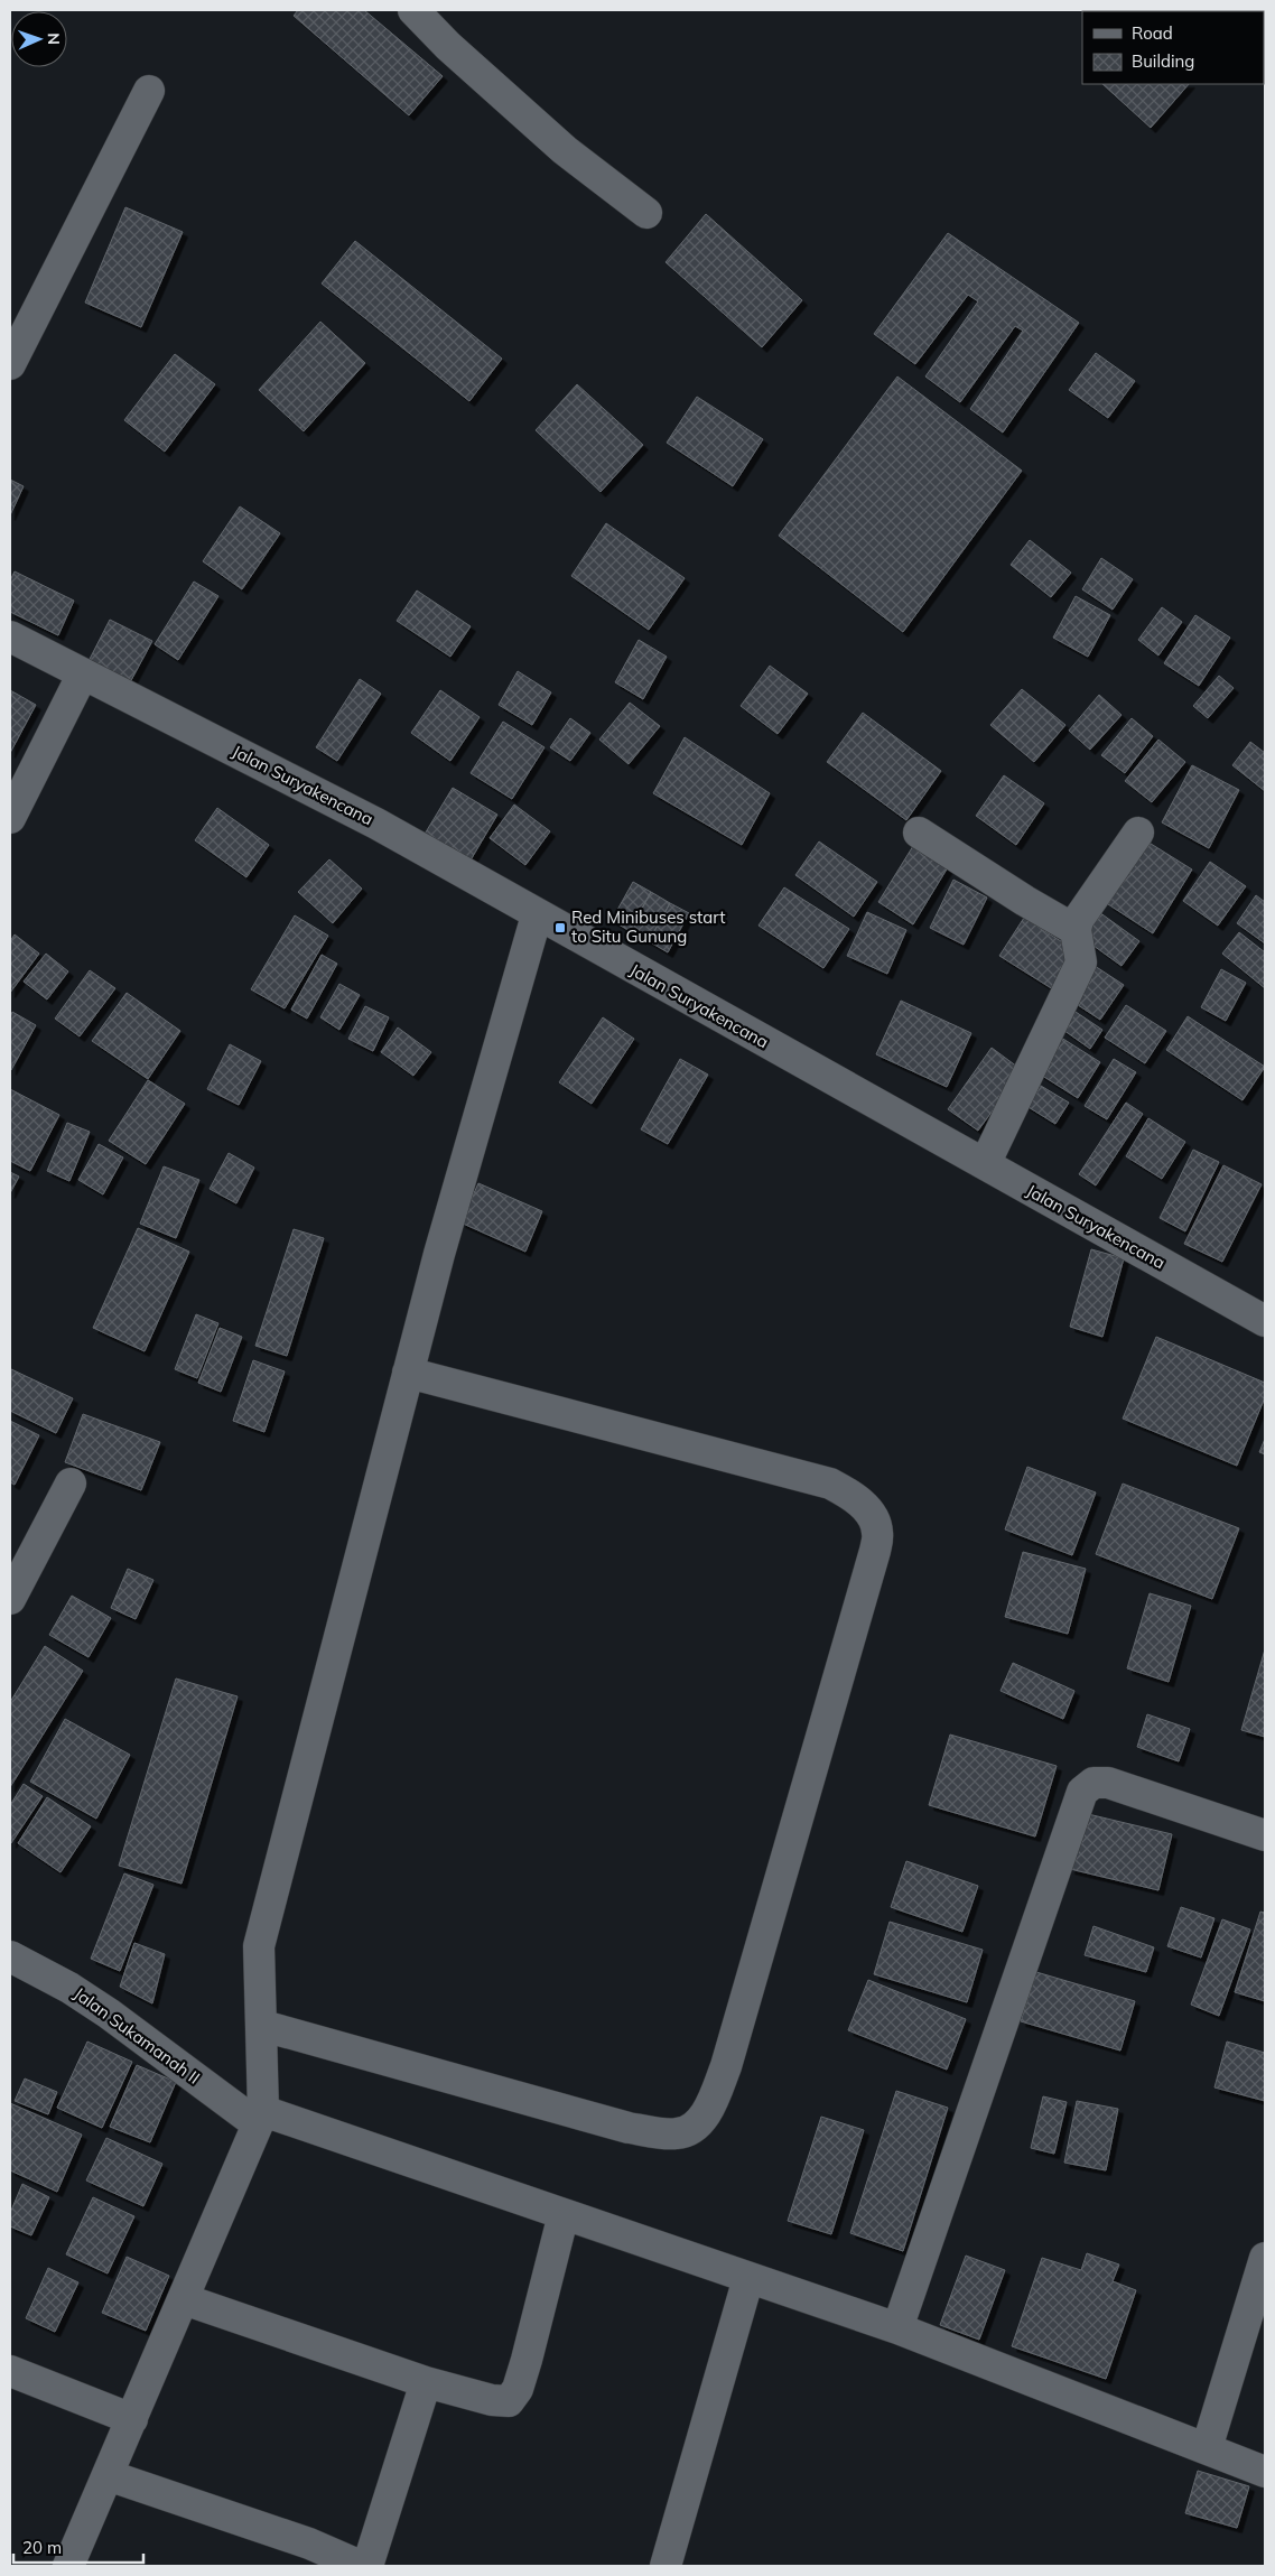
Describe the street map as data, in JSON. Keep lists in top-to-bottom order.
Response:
{
  "streets": {
    "street": ["Jalan Suryakencana", "Jalan Sukamanah II"]
  },
  "places": {
    "transit": ["Red Minibuses start to Situ Gunung"]
  },
  "legend": ["Road", "Building"],
  "scale_bar": "20 m",
  "north": "right"
}
